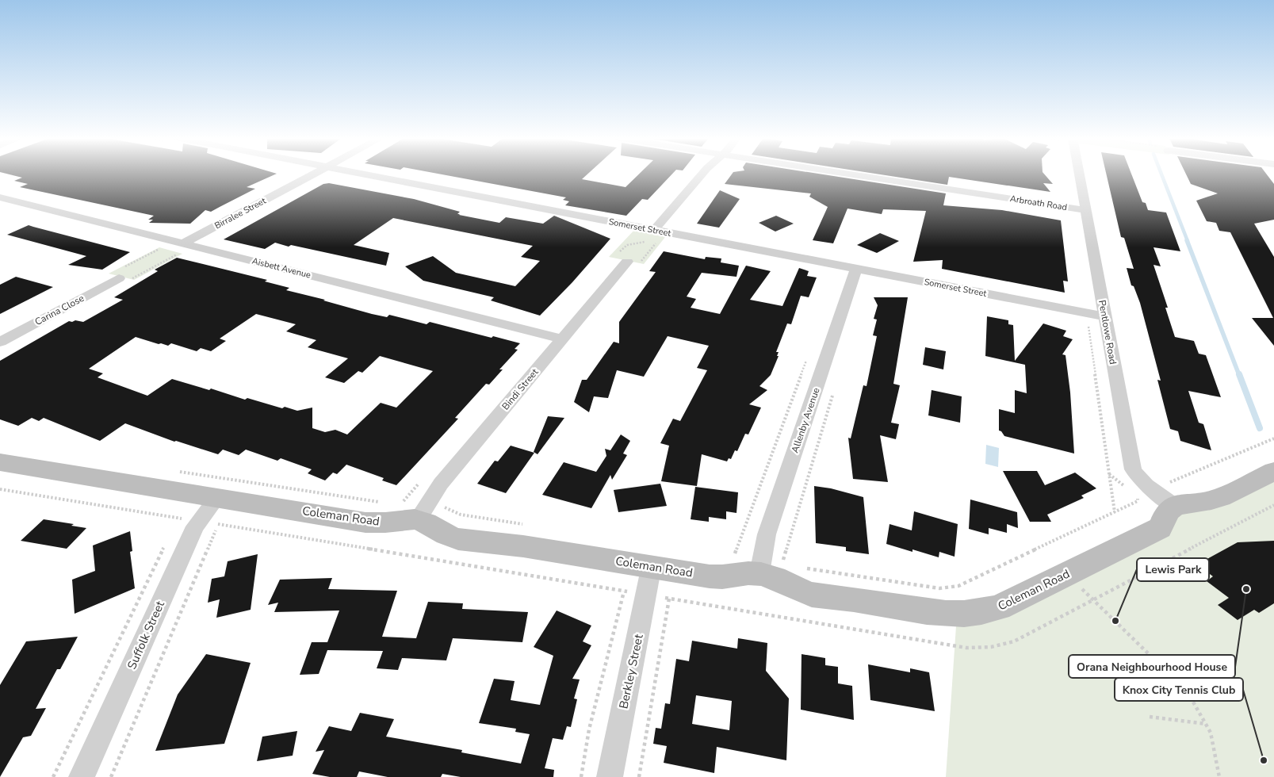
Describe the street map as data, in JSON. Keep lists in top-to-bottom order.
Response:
{
  "streets": {
    "street": [
      "Arbroath Road",
      "Birralee Street",
      "Somerset Street",
      "Aisbett Avenue",
      "Carina Close",
      "Pentlowe Road",
      "Bindi Street",
      "Allenby Avenue",
      "Coleman Road",
      "Suffolk Street",
      "Berkley Street"
    ]
  },
  "crossings": [
    ["Arbroath Road", "Pentlowe Road"],
    ["Birralee Street", "Aisbett Avenue"],
    ["Somerset Street", "Pentlowe Road"],
    ["Somerset Street", "Allenby Avenue"],
    ["Aisbett Avenue", "Bindi Street"],
    ["Pentlowe Road", "Coleman Road"],
    ["Bindi Street", "Coleman Road"],
    ["Allenby Avenue", "Coleman Road"],
    ["Coleman Road", "Suffolk Street"],
    ["Coleman Road", "Berkley Street"]
  ],
  "places": ["Orana Neighbourhood House", "Lewis Park", "Knox City Tennis Club"]
}
